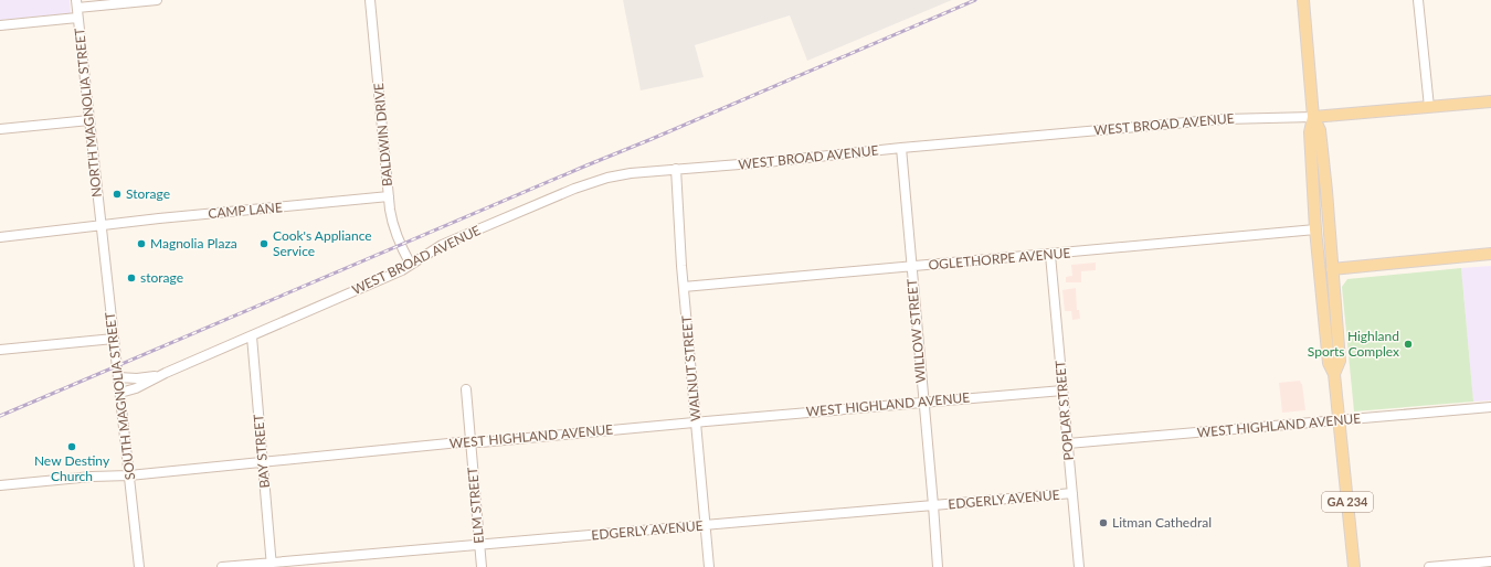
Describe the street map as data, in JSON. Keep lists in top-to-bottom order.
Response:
{
  "streets": {
    "main road": ["WEST BROAD AVENUE", "GA 234"],
    "street": [
      "NORTH MAGNOLIA STREET",
      "BALDWIN DRIVE",
      "CAMP LANE",
      "OGLETHORPE AVENUE",
      "WILLOW STREET",
      "WALNUT STREET",
      "SOUTH MAGNOLIA STREET",
      "WEST HIGHLAND AVENUE",
      "POPLAR STREET",
      "BAY STREET",
      "EDGERLY AVENUE",
      "ELM STREET"
    ]
  },
  "crossings": [
    ["NORTH MAGNOLIA STREET", "CAMP LANE"],
    ["NORTH MAGNOLIA STREET", "SOUTH MAGNOLIA STREET"],
    ["WEST BROAD AVENUE", "BALDWIN DRIVE"],
    ["WEST BROAD AVENUE", "WILLOW STREET"],
    ["WEST BROAD AVENUE", "WALNUT STREET"],
    ["WEST BROAD AVENUE", "SOUTH MAGNOLIA STREET"],
    ["WEST BROAD AVENUE", "BAY STREET"],
    ["BALDWIN DRIVE", "CAMP LANE"],
    ["CAMP LANE", "SOUTH MAGNOLIA STREET"],
    ["OGLETHORPE AVENUE", "WILLOW STREET"],
    ["OGLETHORPE AVENUE", "WALNUT STREET"],
    ["OGLETHORPE AVENUE", "POPLAR STREET"],
    ["WILLOW STREET", "WEST HIGHLAND AVENUE"],
    ["WILLOW STREET", "EDGERLY AVENUE"],
    ["WALNUT STREET", "WEST HIGHLAND AVENUE"],
    ["WALNUT STREET", "EDGERLY AVENUE"],
    ["SOUTH MAGNOLIA STREET", "WEST HIGHLAND AVENUE"],
    ["WEST HIGHLAND AVENUE", "POPLAR STREET"],
    ["WEST HIGHLAND AVENUE", "BAY STREET"],
    ["WEST HIGHLAND AVENUE", "GA 234"],
    ["WEST HIGHLAND AVENUE", "ELM STREET"],
    ["POPLAR STREET", "EDGERLY AVENUE"],
    ["BAY STREET", "EDGERLY AVENUE"],
    ["EDGERLY AVENUE", "ELM STREET"]
  ],
  "places": [
    "Storage",
    "Magnolia Plaza",
    "Cook's Appliance Service",
    "storage",
    "Highland Sports Complex",
    "New Destiny Church",
    "Litman Cathedral"
  ]
}
